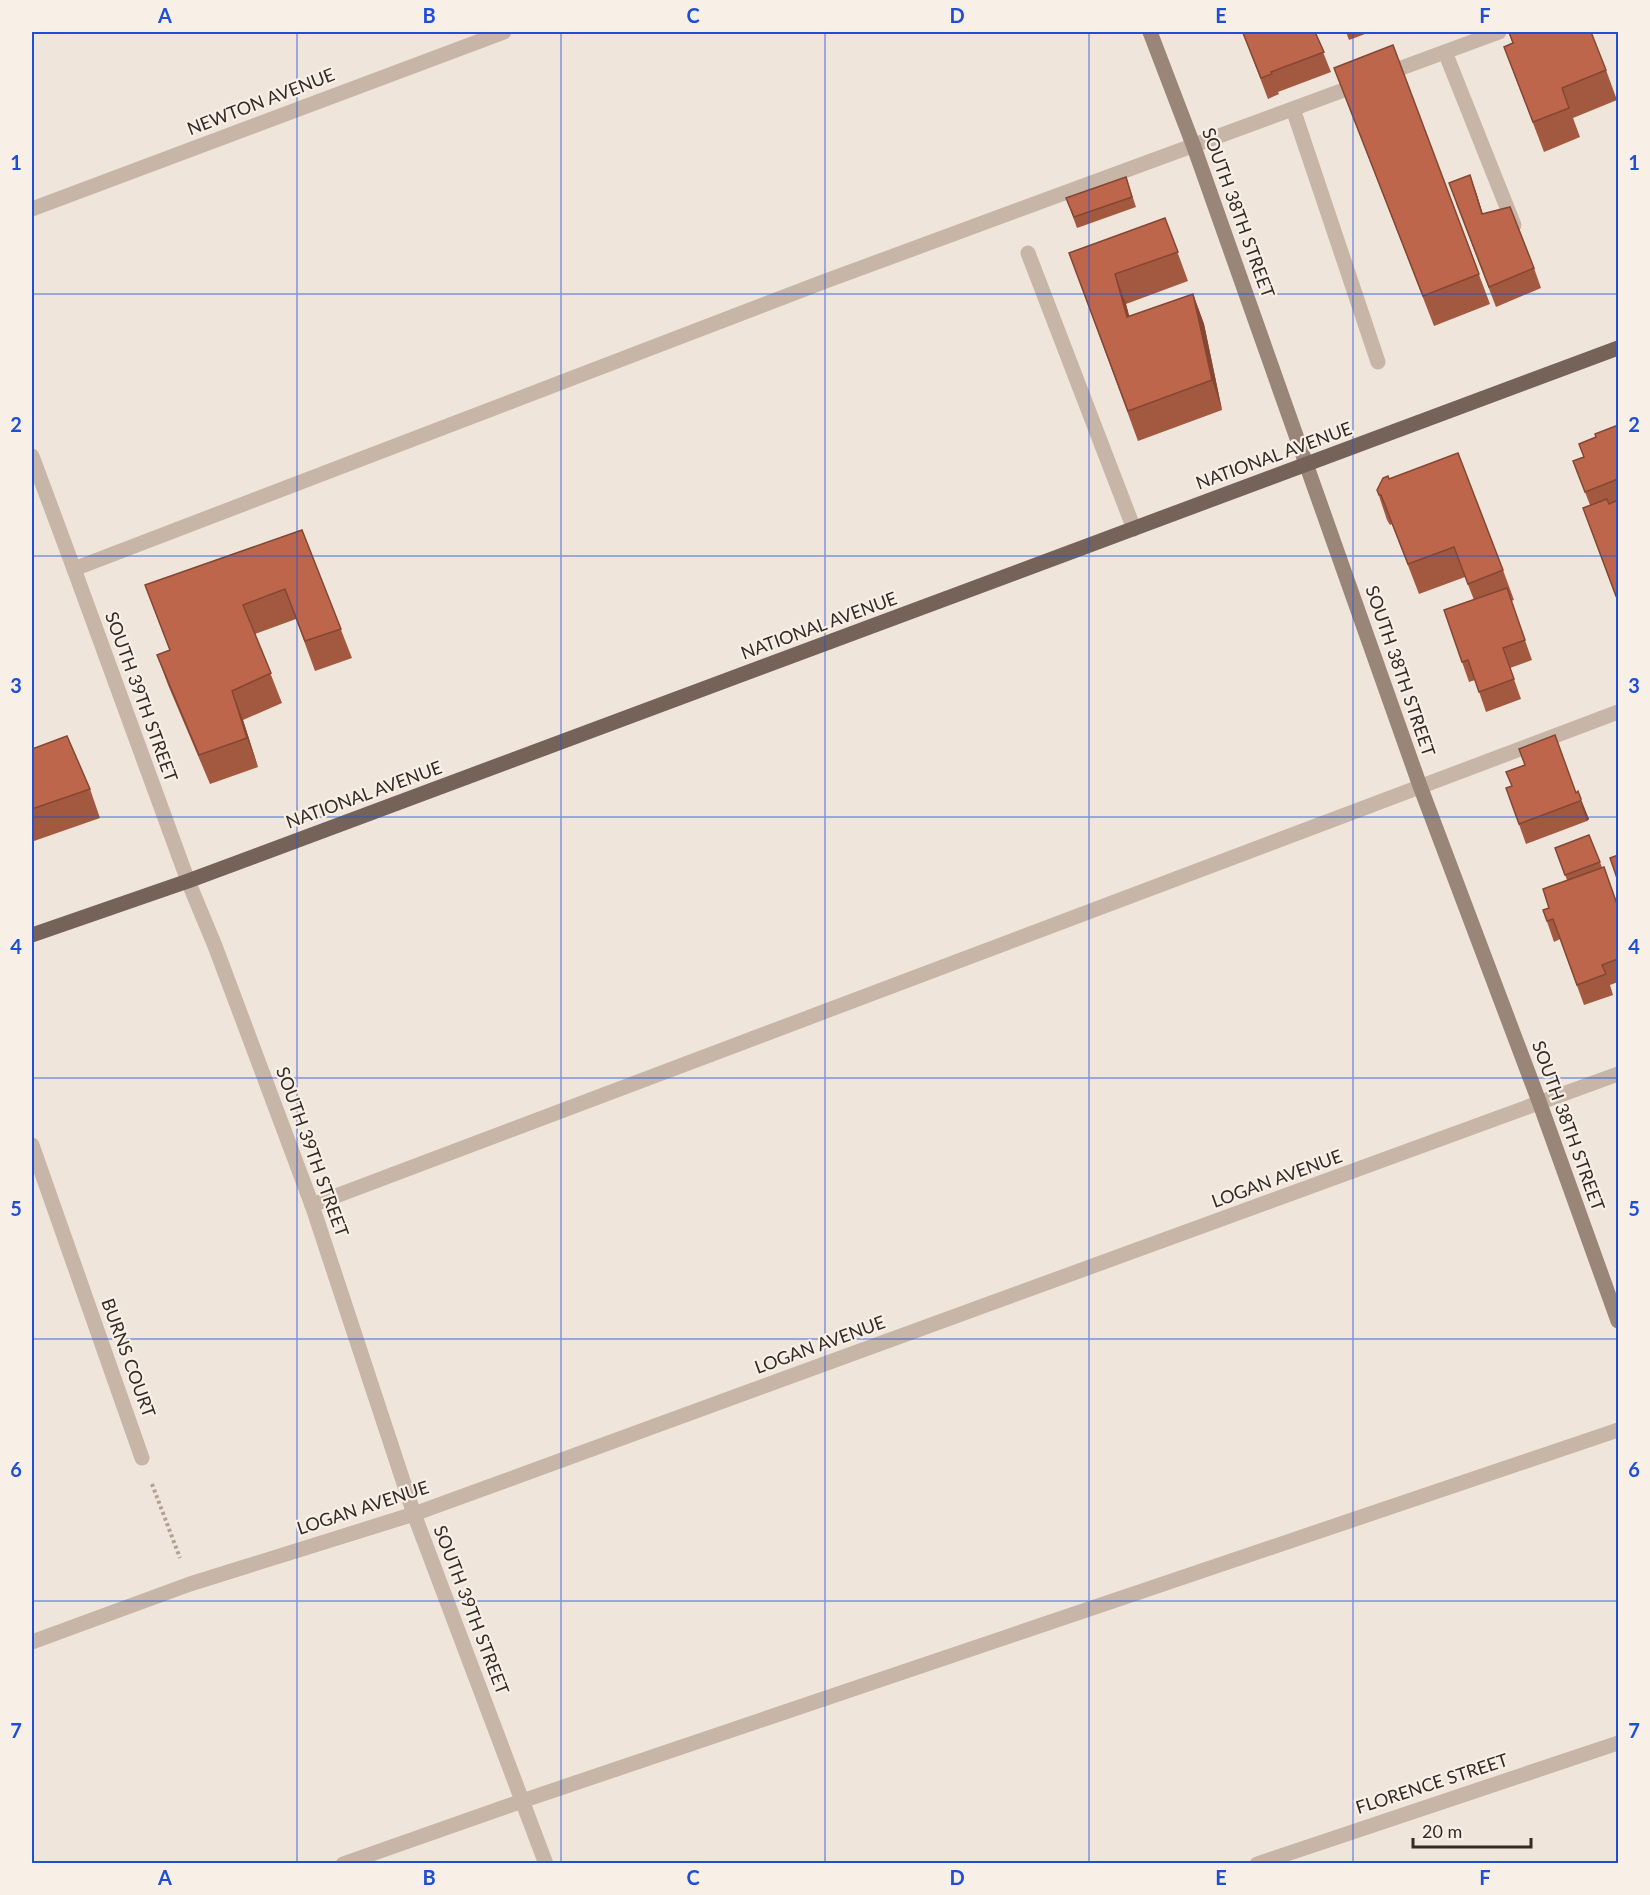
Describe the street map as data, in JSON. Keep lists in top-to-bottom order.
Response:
{
  "streets": {
    "main road": ["NATIONAL AVENUE"],
    "street": [
      "NEWTON AVENUE",
      "SOUTH 38TH STREET",
      "SOUTH 39TH STREET",
      "LOGAN AVENUE",
      "BURNS COURT",
      "FLORENCE STREET"
    ]
  },
  "crossings": [
    ["SOUTH 38TH STREET", "NATIONAL AVENUE"],
    ["SOUTH 38TH STREET", "LOGAN AVENUE"],
    ["NATIONAL AVENUE", "SOUTH 39TH STREET"],
    ["SOUTH 39TH STREET", "LOGAN AVENUE"]
  ],
  "scale_bar": "20 m",
  "grid": {
    "columns": [
      "A",
      "B",
      "C",
      "D",
      "E",
      "F"
    ],
    "rows": [
      "1",
      "2",
      "3",
      "4",
      "5",
      "6",
      "7"
    ]
  }
}
